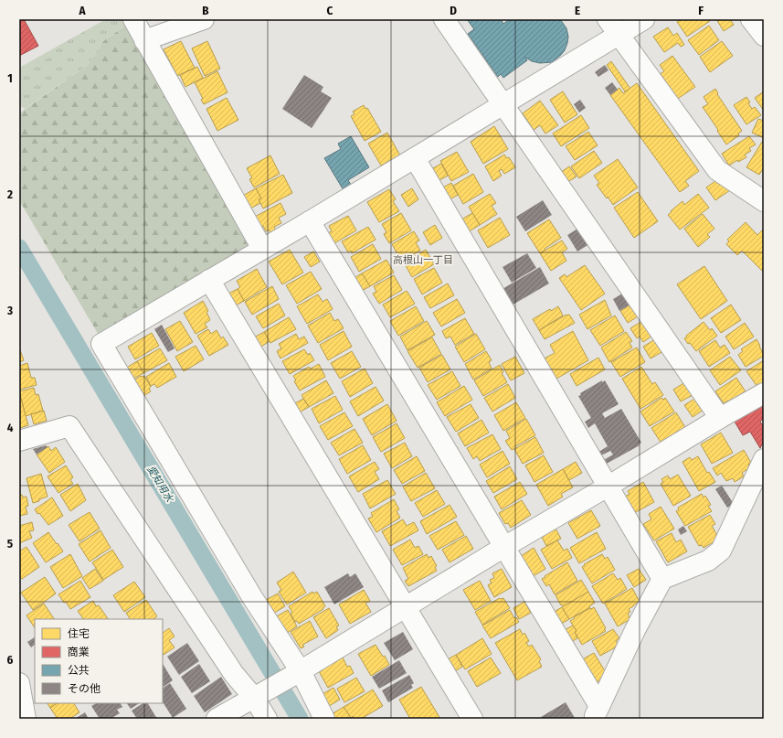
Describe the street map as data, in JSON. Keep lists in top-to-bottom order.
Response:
{
  "districts": ["高根山一丁目"],
  "water": ["愛知用水"],
  "legend": [
    "住宅",
    "商業",
    "公共",
    "その他"
  ],
  "grid": {
    "columns": [
      "A",
      "B",
      "C",
      "D",
      "E",
      "F"
    ],
    "rows": [
      "1",
      "2",
      "3",
      "4",
      "5",
      "6"
    ]
  }
}
